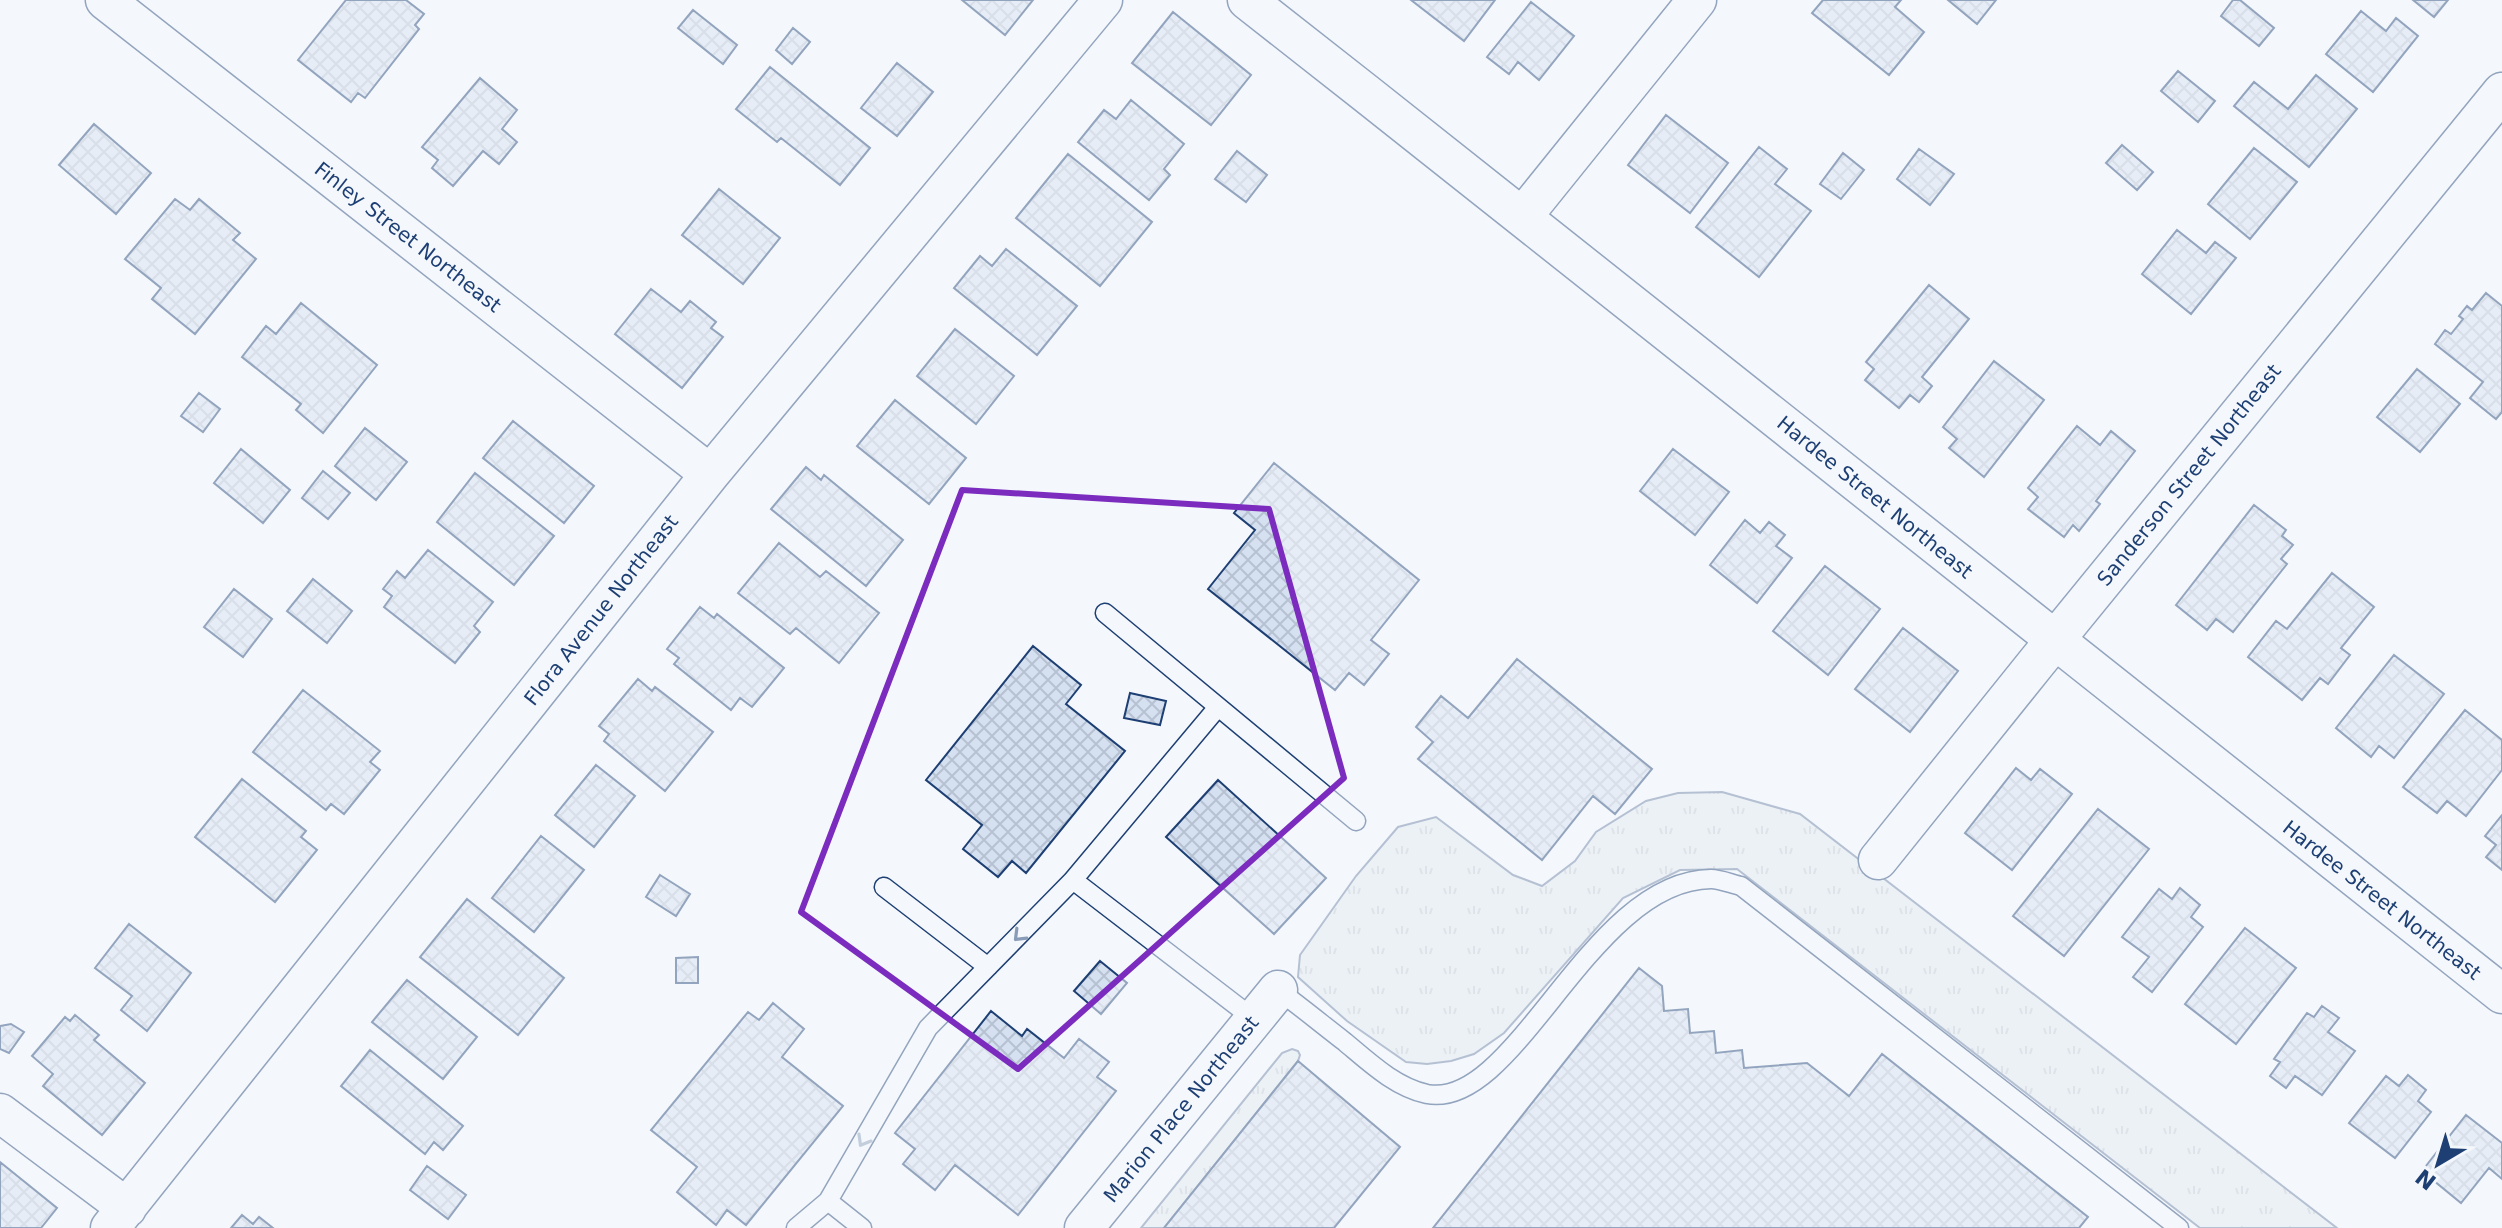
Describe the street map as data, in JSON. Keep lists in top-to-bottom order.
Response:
{
  "streets": {
    "street": [
      "Finley Street Northeast",
      "Sanderson Street Northeast",
      "Hardee Street Northeast",
      "Flora Avenue Northeast",
      "Marion Place Northeast"
    ]
  },
  "crossings": [
    ["Finley Street Northeast", "Flora Avenue Northeast"],
    ["Sanderson Street Northeast", "Hardee Street Northeast"]
  ],
  "north": "bottom left"
}
